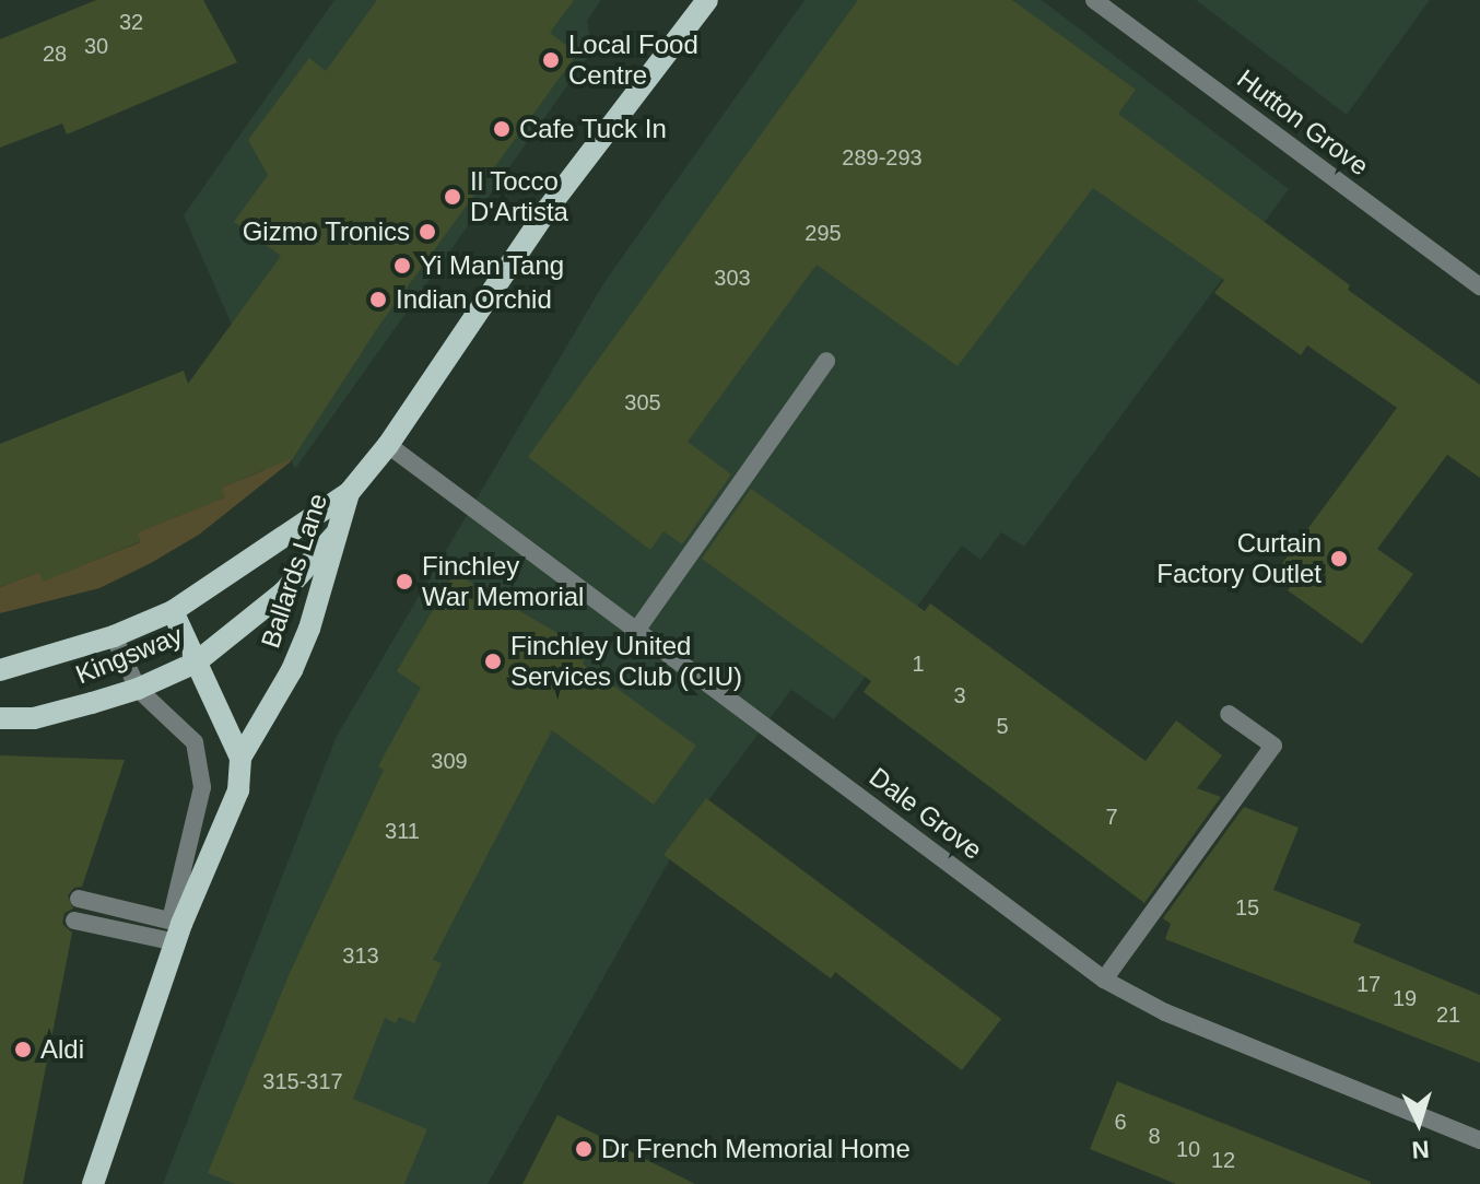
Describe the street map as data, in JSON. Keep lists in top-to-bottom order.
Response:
{
  "streets": {
    "main road": ["Ballards Lane", "Kingsway"],
    "street": ["Hutton Grove", "Dale Grove"]
  },
  "crossings": [
    ["Ballards Lane", "Kingsway"],
    ["Ballards Lane", "Dale Grove"]
  ],
  "places": [
    "Local Food Centre",
    "Cafe Tuck In",
    "Il Tocco D'Artista",
    "Gizmo Tronics",
    "Yi Man Tang",
    "Indian Orchid",
    "Curtain Factory Outlet",
    "Finchley War Memorial",
    "Finchley United Services Club (CIU)",
    "Aldi",
    "Dr French Memorial Home"
  ],
  "house_numbers": [
    "32",
    "30",
    "28",
    "289-293",
    "295",
    "303",
    "305",
    "1",
    "3",
    "5",
    "309",
    "7",
    "311",
    "15",
    "313",
    "17",
    "19",
    "21",
    "315-317",
    "6",
    "8",
    "10",
    "12"
  ],
  "north": "bottom"
}
